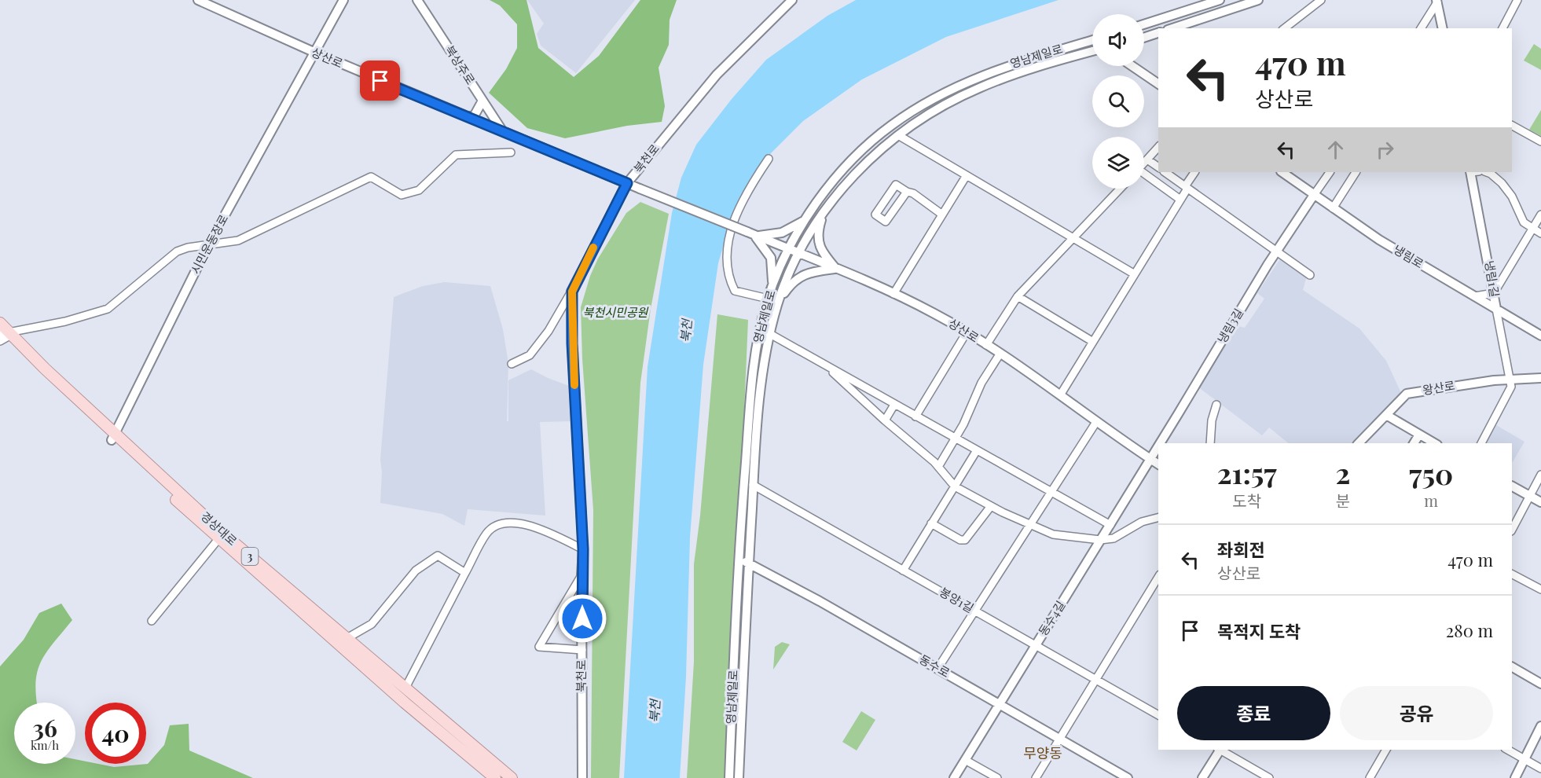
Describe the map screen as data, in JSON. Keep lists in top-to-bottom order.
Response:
{
  "streets": {
    "main road": ["경상대로", "3"],
    "street": [
      "영남제일로",
      "상산로",
      "북상주로",
      "북천로",
      "시민운동장로",
      "냉림로",
      "냉림1길",
      "냉림3길",
      "왕산로",
      "봉양1길",
      "동수4길",
      "동수로"
    ]
  },
  "crossings": [
    ["영남제일로", "상산로"],
    ["영남제일로", "봉양1길"],
    ["영남제일로", "동수로"],
    ["상산로", "북상주로"],
    ["상산로", "북천로"],
    ["상산로", "시민운동장로"],
    ["상산로", "냉림3길"],
    ["상산로", "동수4길"],
    ["시민운동장로", "경상대로"],
    ["냉림로", "냉림1길"],
    ["냉림로", "냉림3길"],
    ["냉림1길", "왕산로"],
    ["냉림3길", "동수4길"],
    ["봉양1길", "동수4길"],
    ["동수4길", "동수로"]
  ],
  "districts": ["무양동"],
  "water": ["북천"],
  "parks": ["북천시민공원"],
  "page": {
    "turn": ["470 m", "상산로"],
    "eta": [
      "21:57",
      "도착",
      "2",
      "분",
      "750",
      "m"
    ],
    "list": [
      {
        "name": "좌회전",
        "note": "상산로",
        "value": "470 m"
      },
      {
        "name": "목적지 도착",
        "value": "280 m"
      }
    ],
    "buttons": ["종료", "공유"],
    "speed": "36 km/h",
    "limit": "40"
  }
}
